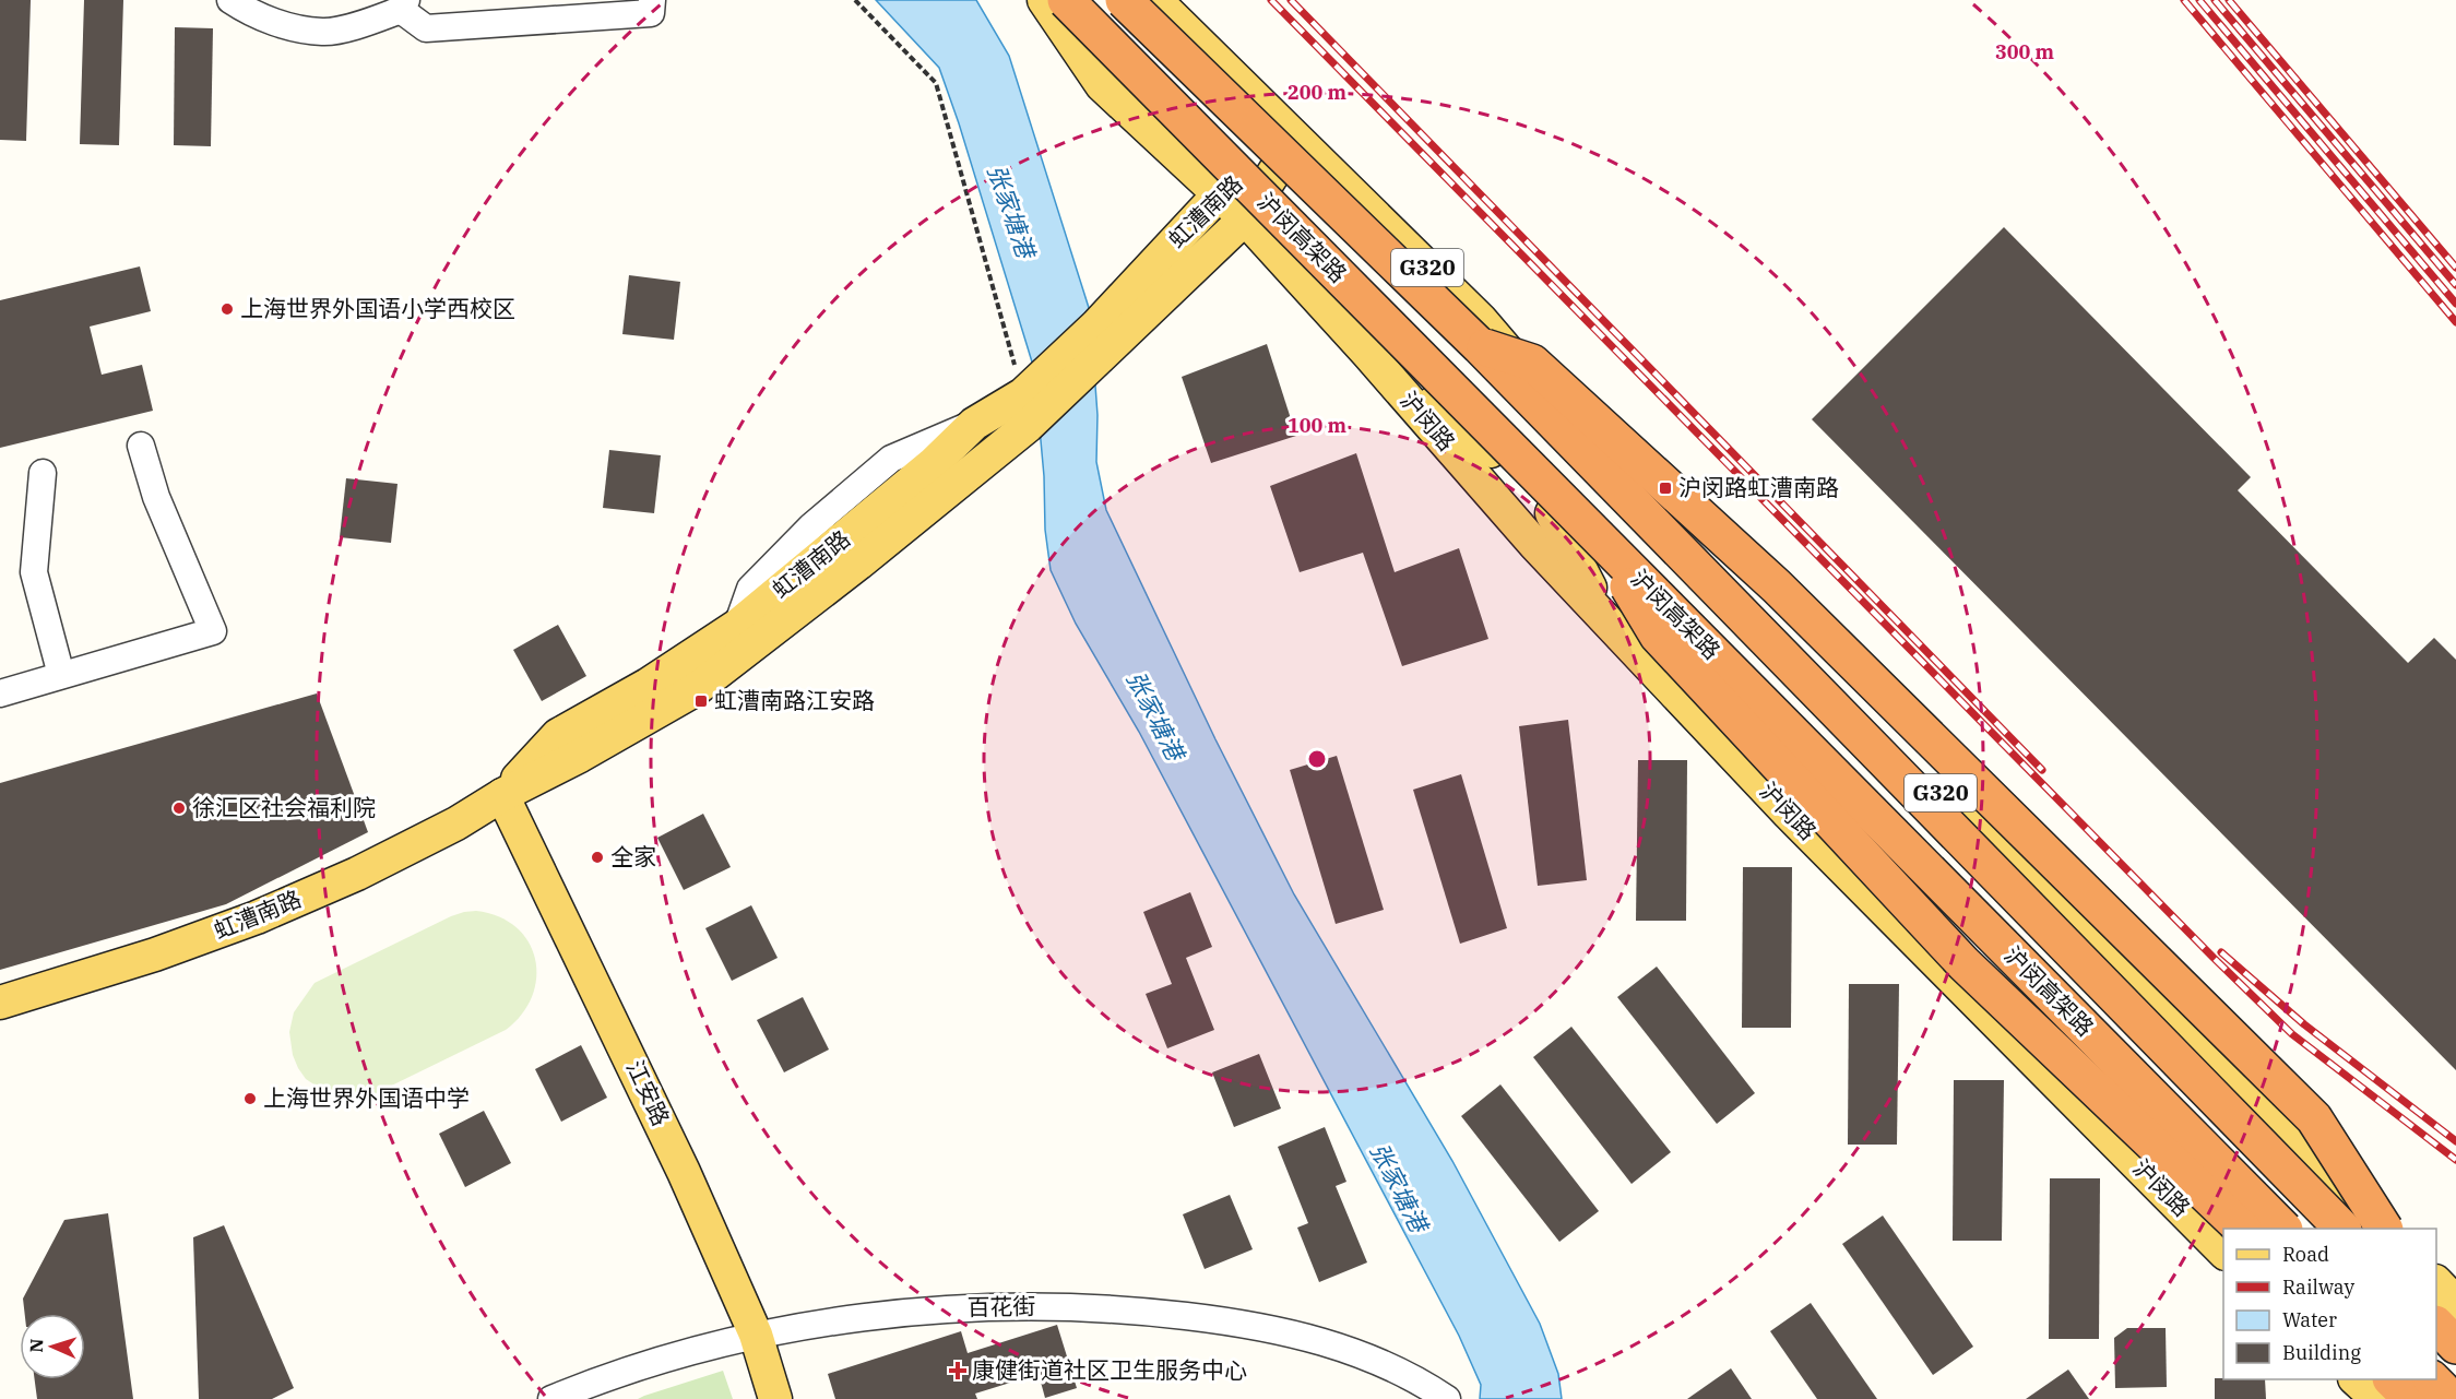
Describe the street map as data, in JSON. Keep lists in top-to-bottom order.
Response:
{
  "streets": {
    "highway": ["沪闵高架路"],
    "main road": [
      "虹漕南路",
      "G320",
      "沪闵路",
      "江安路"
    ],
    "street": ["百花街"]
  },
  "crossings": [
    ["虹漕南路", "G320"],
    ["虹漕南路", "沪闵路"],
    ["虹漕南路", "江安路"],
    ["沪闵高架路", "沪闵路"],
    ["江安路", "百花街"]
  ],
  "water": ["张家塘港"],
  "places": {
    "other": [
      "上海世界外国语小学西校区",
      "徐汇区社会福利院",
      "全家",
      "上海世界外国语中学"
    ],
    "transit": ["沪闵路虹漕南路", "虹漕南路江安路"],
    "health": ["康健街道社区卫生服务中心"]
  },
  "legend": [
    "Road",
    "Railway",
    "Water",
    "Building"
  ],
  "north": "left",
  "rings": ["300 m", "200 m", "100 m"]
}
